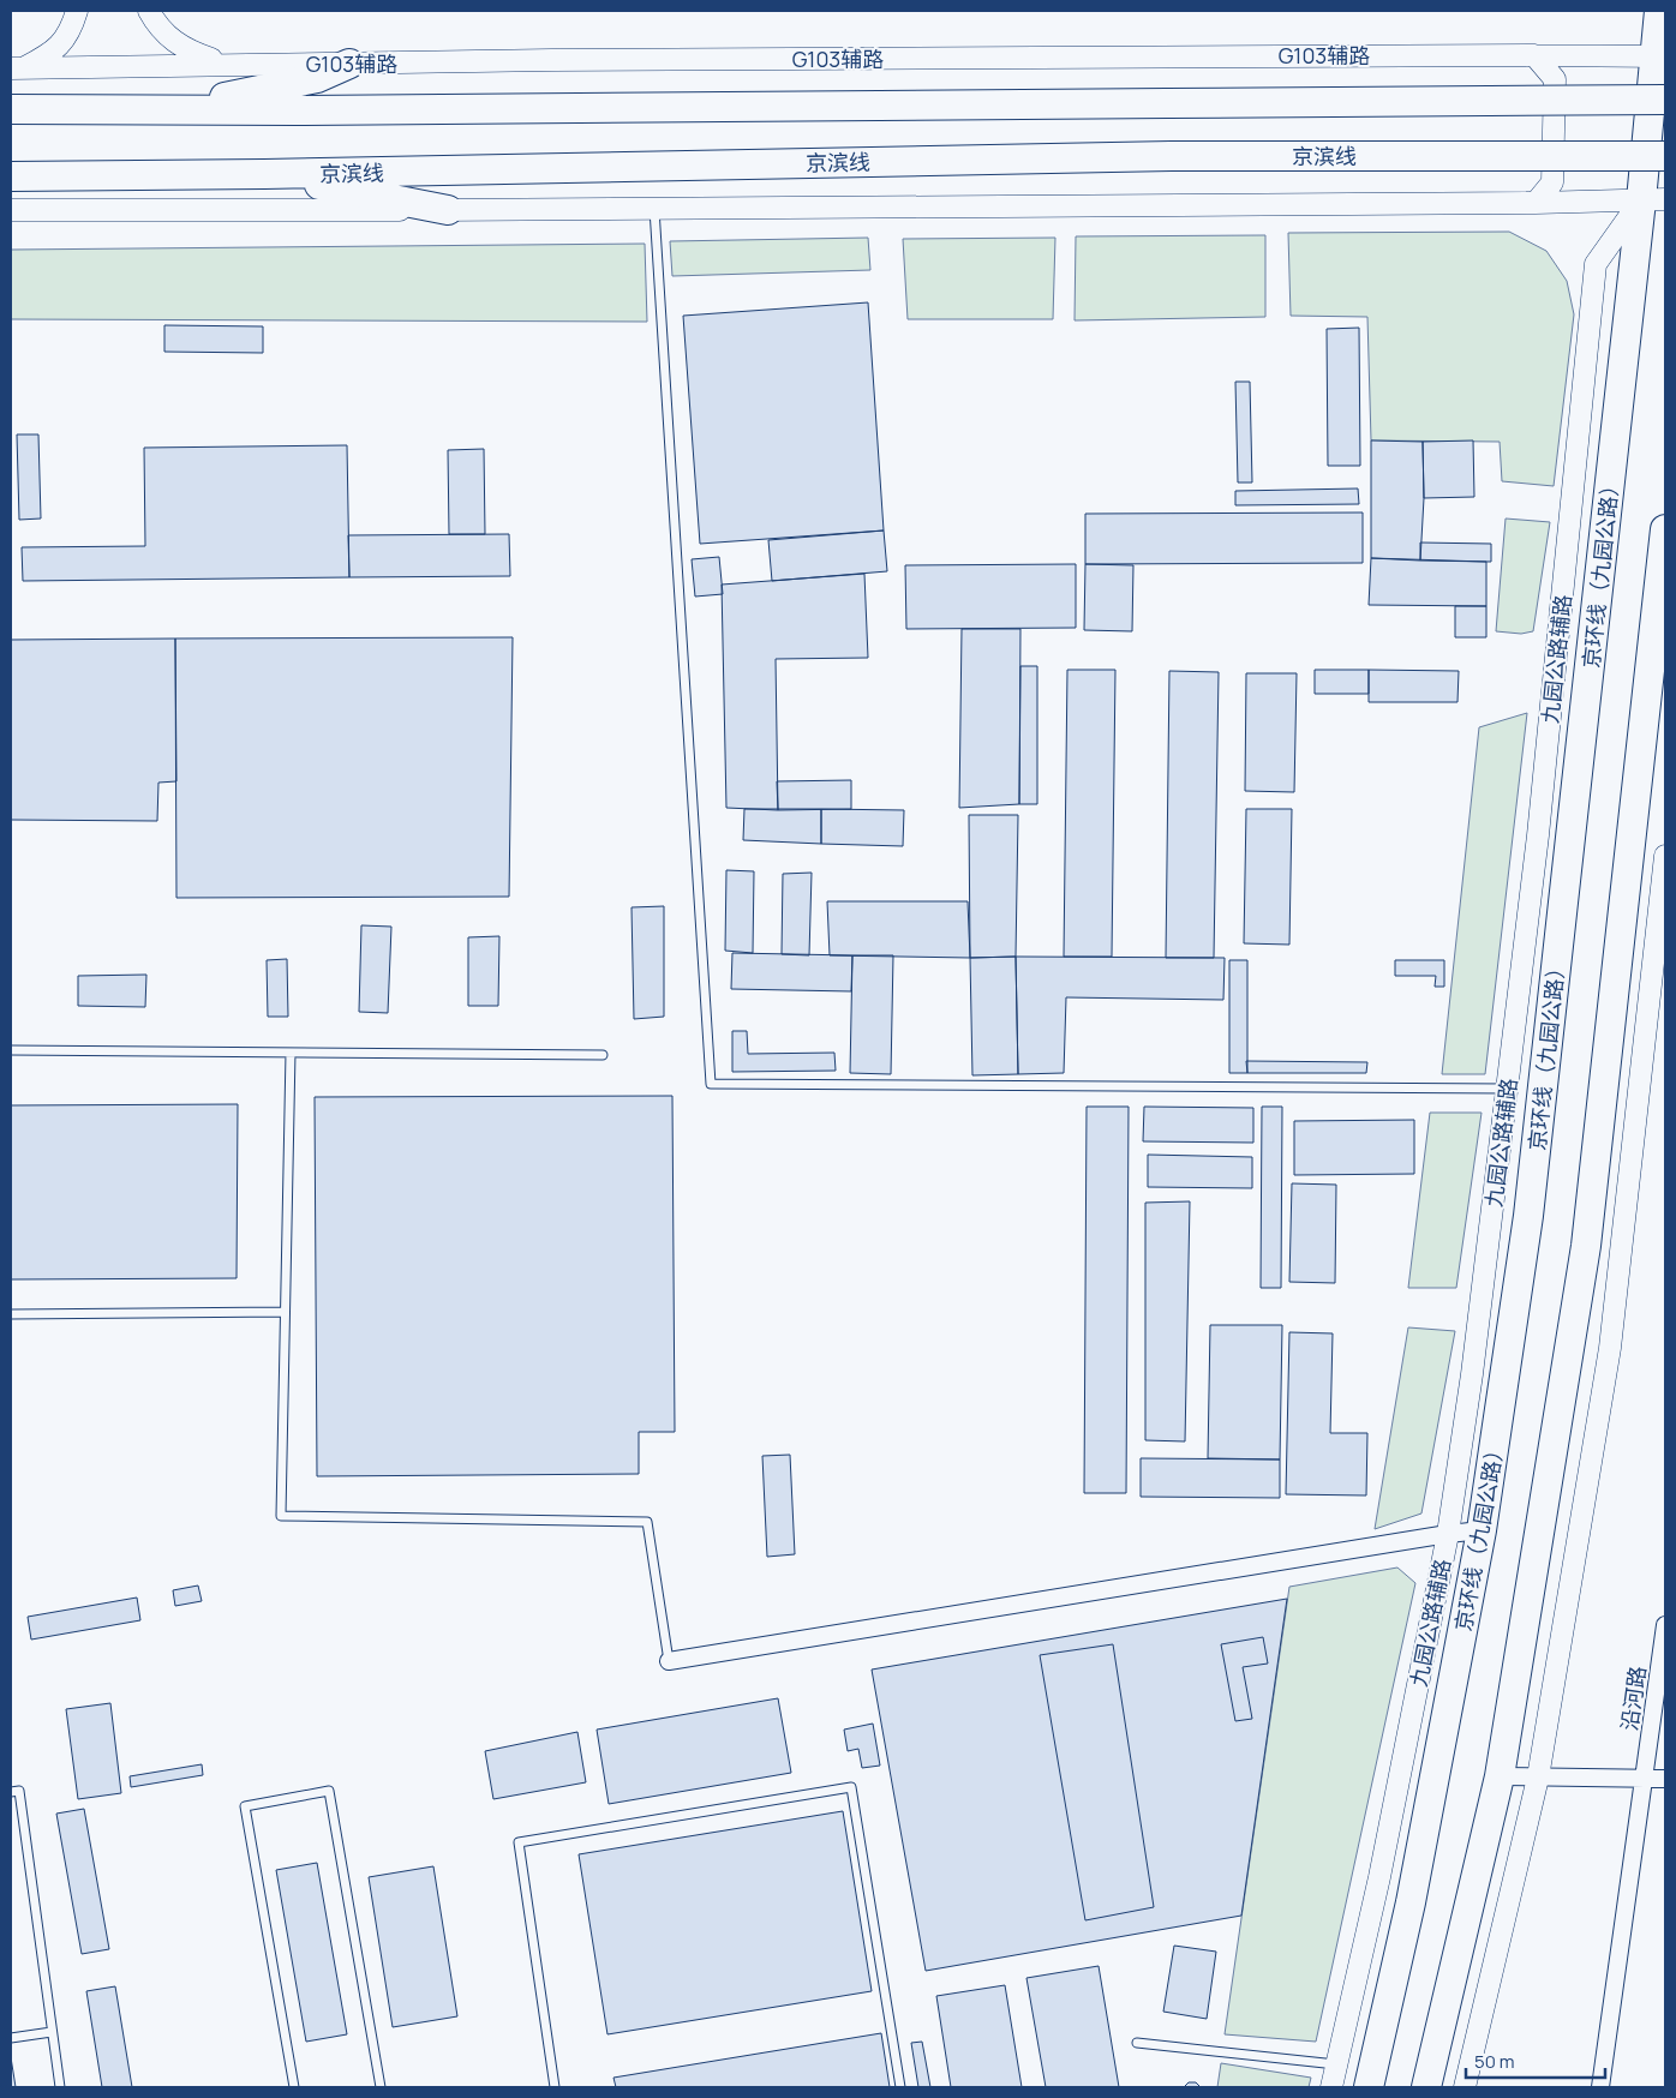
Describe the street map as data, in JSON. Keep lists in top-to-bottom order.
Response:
{
  "streets": {
    "highway": ["京滨线", "京环线（九园公路）"],
    "street": ["G103辅路", "九园公路辅路", "沿河路"]
  },
  "crossings": [
    ["G103辅路", "京环线（九园公路）"],
    ["京环线（九园公路）", "九园公路辅路"]
  ],
  "scale_bar": "50 m"
}
